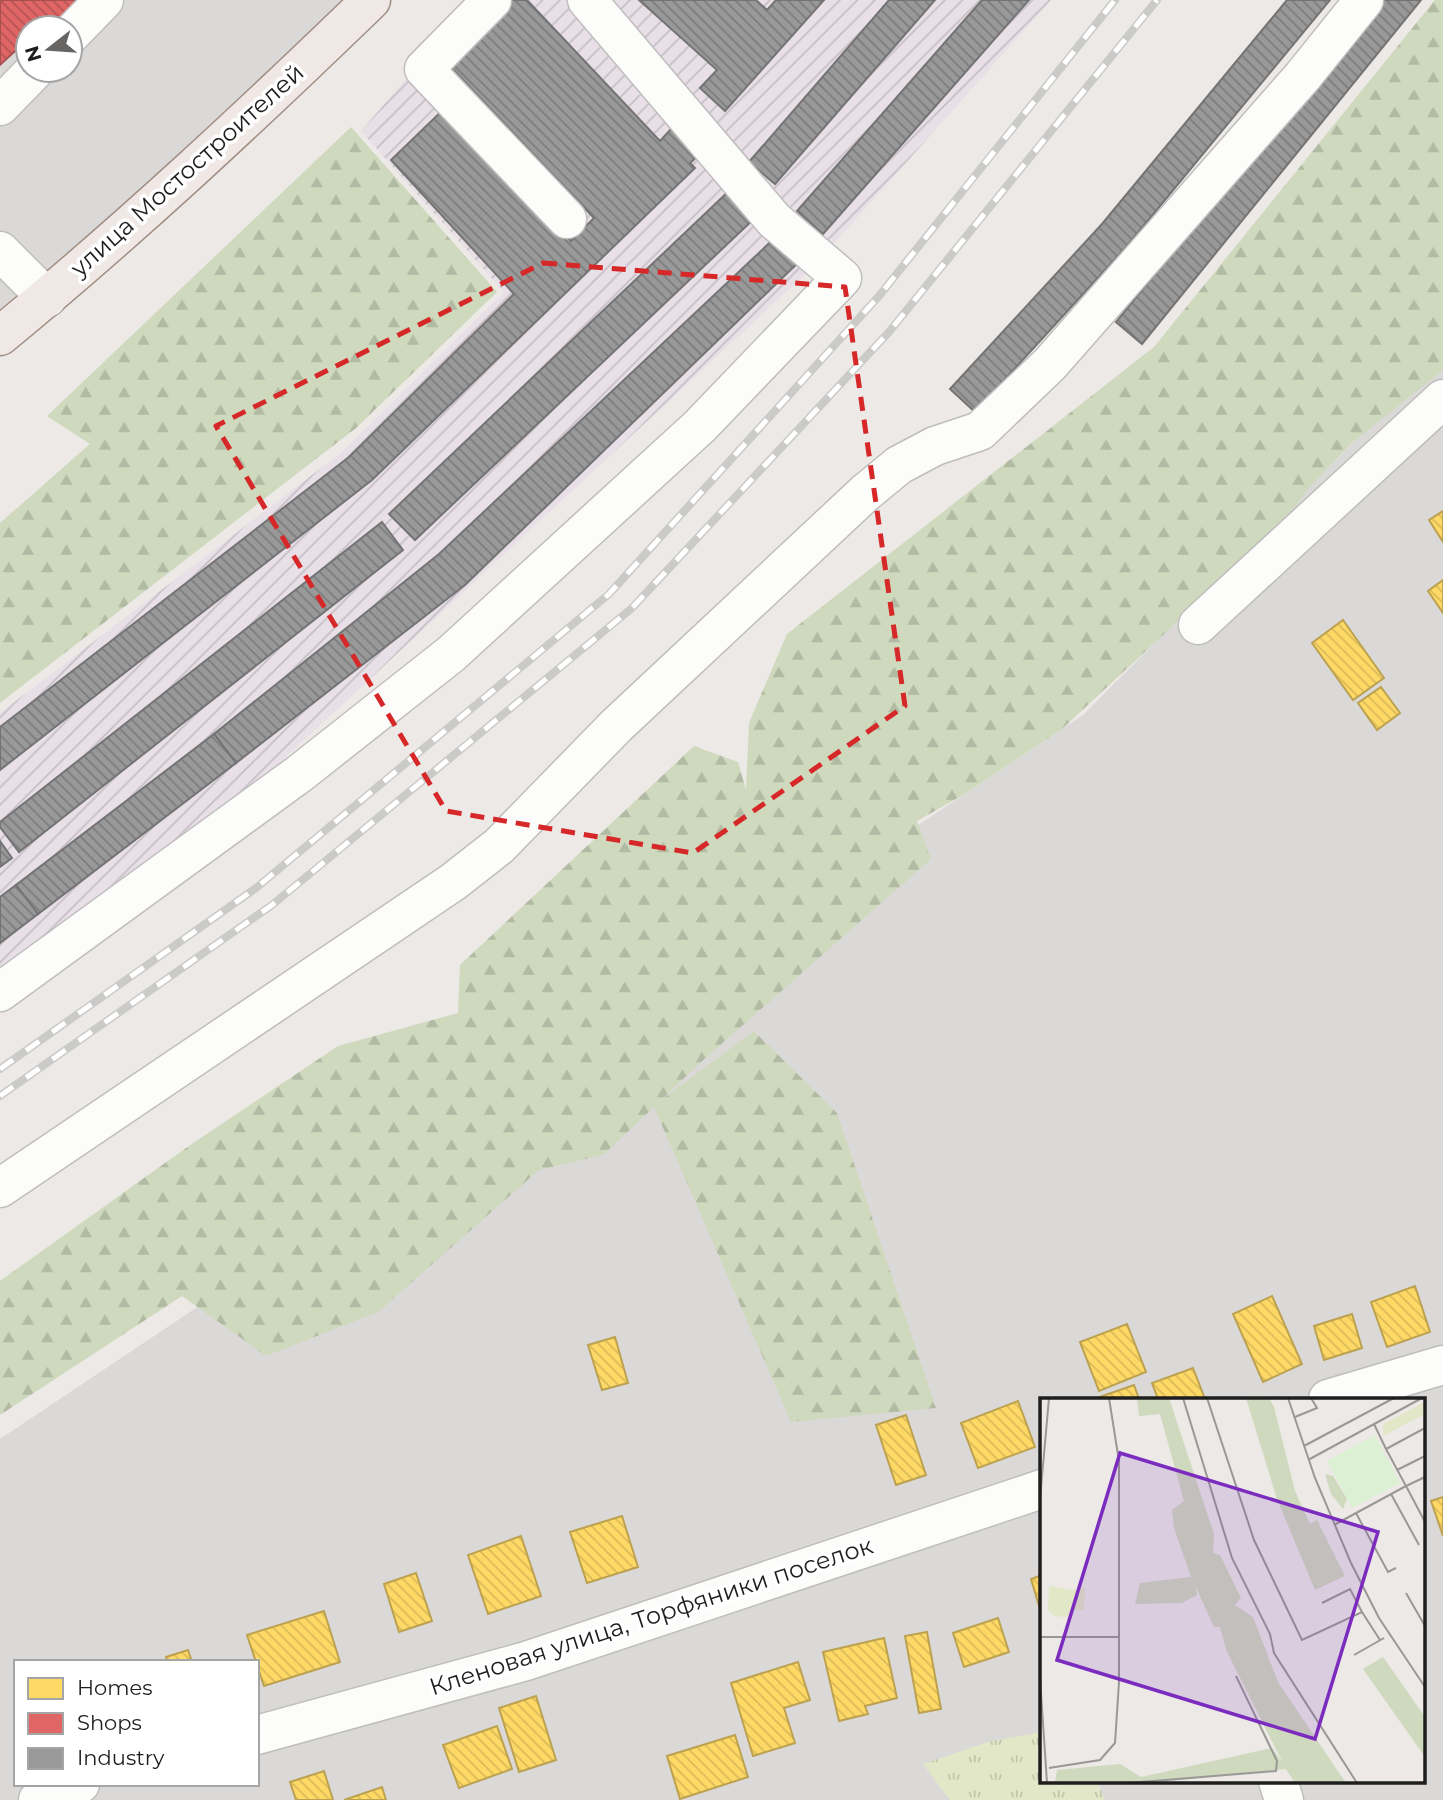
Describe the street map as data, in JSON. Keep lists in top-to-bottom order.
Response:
{
  "streets": {
    "main road": ["улица Мостостроителей"],
    "street": ["Кленовая улица, Торфяники поселок"]
  },
  "legend": ["Homes", "Shops", "Industry"],
  "north": "left"
}
